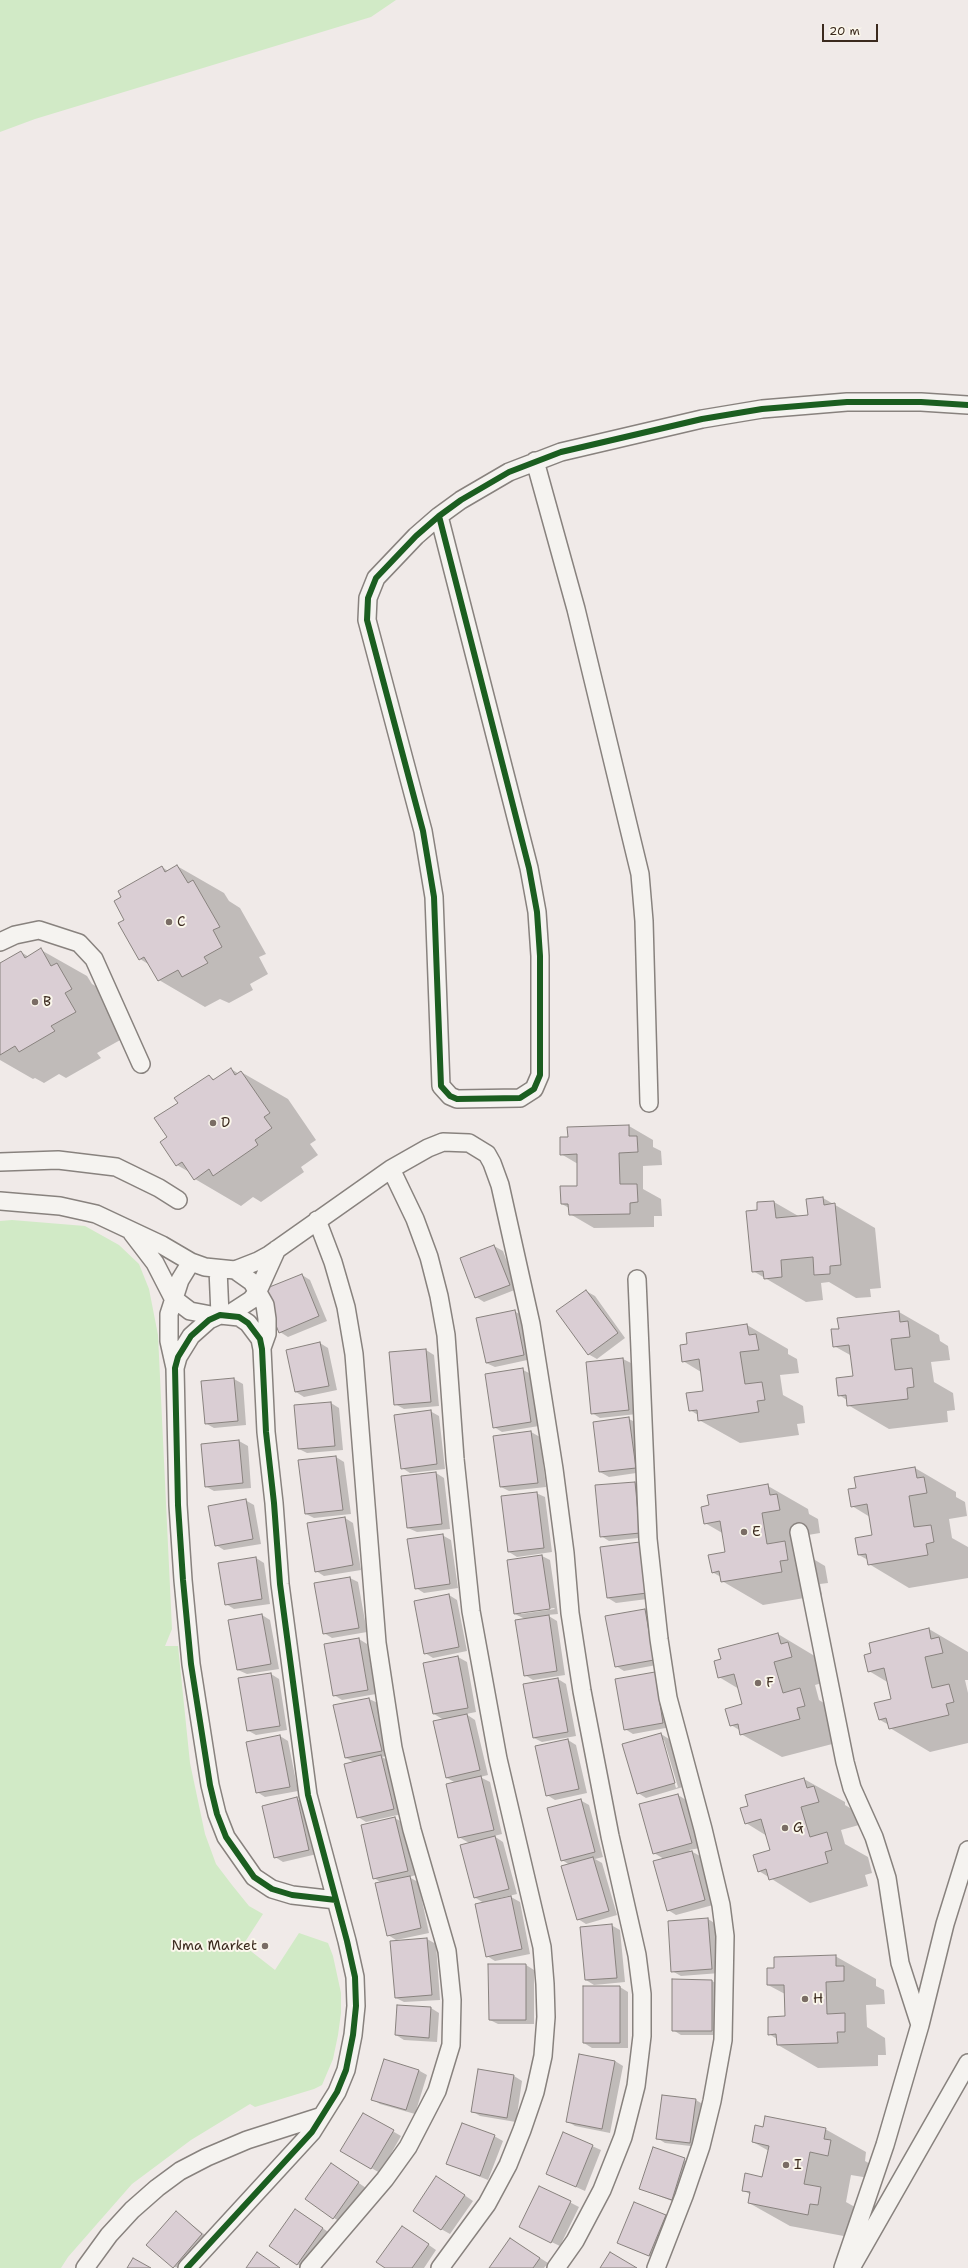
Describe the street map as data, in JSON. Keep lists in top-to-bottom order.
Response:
{
  "places": [
    "C",
    "B",
    "D",
    "E",
    "F",
    "G",
    "Nma Market",
    "H",
    "I"
  ],
  "scale_bar": "20 m"
}
